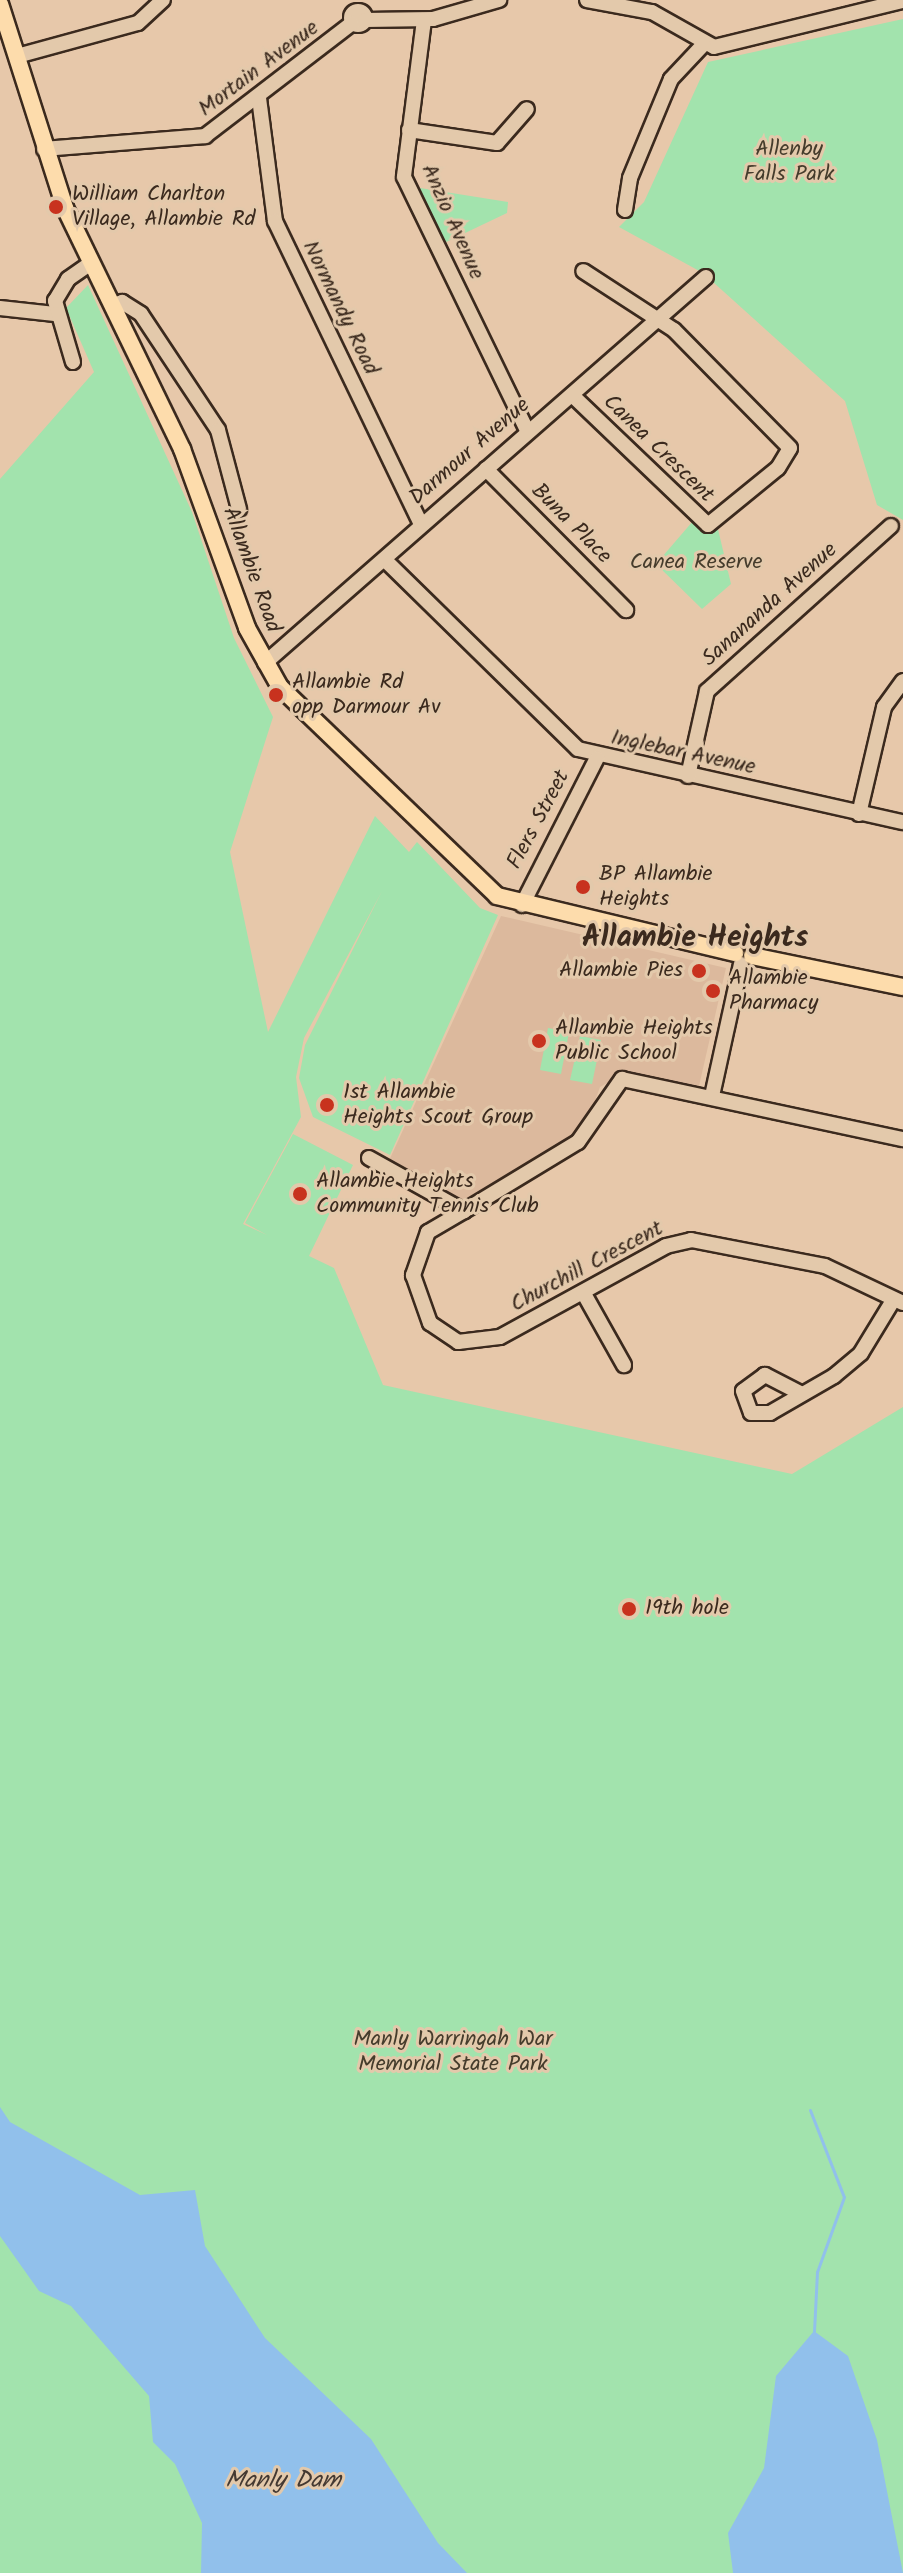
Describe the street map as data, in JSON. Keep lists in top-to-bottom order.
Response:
{
  "streets": {
    "main road": ["Allambie Road"],
    "street": [
      "Mortain Avenue",
      "Anzio Avenue",
      "Normandy Road",
      "Canea Crescent",
      "Darmour Avenue",
      "Buna Place",
      "Sanananda Avenue",
      "Inglebar Avenue",
      "Flers Street",
      "Churchill Crescent"
    ]
  },
  "crossings": [
    ["Mortain Avenue", "Normandy Road"],
    ["Mortain Avenue", "Allambie Road"],
    ["Anzio Avenue", "Darmour Avenue"],
    ["Normandy Road", "Darmour Avenue"],
    ["Canea Crescent", "Darmour Avenue"],
    ["Darmour Avenue", "Buna Place"],
    ["Darmour Avenue", "Allambie Road"],
    ["Darmour Avenue", "Inglebar Avenue"],
    ["Allambie Road", "Flers Street"],
    ["Sanananda Avenue", "Inglebar Avenue"],
    ["Inglebar Avenue", "Flers Street"]
  ],
  "districts": ["Allambie Heights"],
  "water": ["Manly Dam"],
  "parks": ["Allenby Falls Park", "Canea Reserve", "Manly Warringah War Memorial State Park"],
  "places": [
    "William Charlton Village, Allambie Rd",
    "Allambie Rd opp Darmour Av",
    "BP Allambie Heights",
    "Allambie Pies",
    "Allambie Pharmacy",
    "Allambie Heights Public School",
    "1st Allambie Heights Scout Group",
    "Allambie Heights Community Tennis Club",
    "19th hole"
  ]
}
